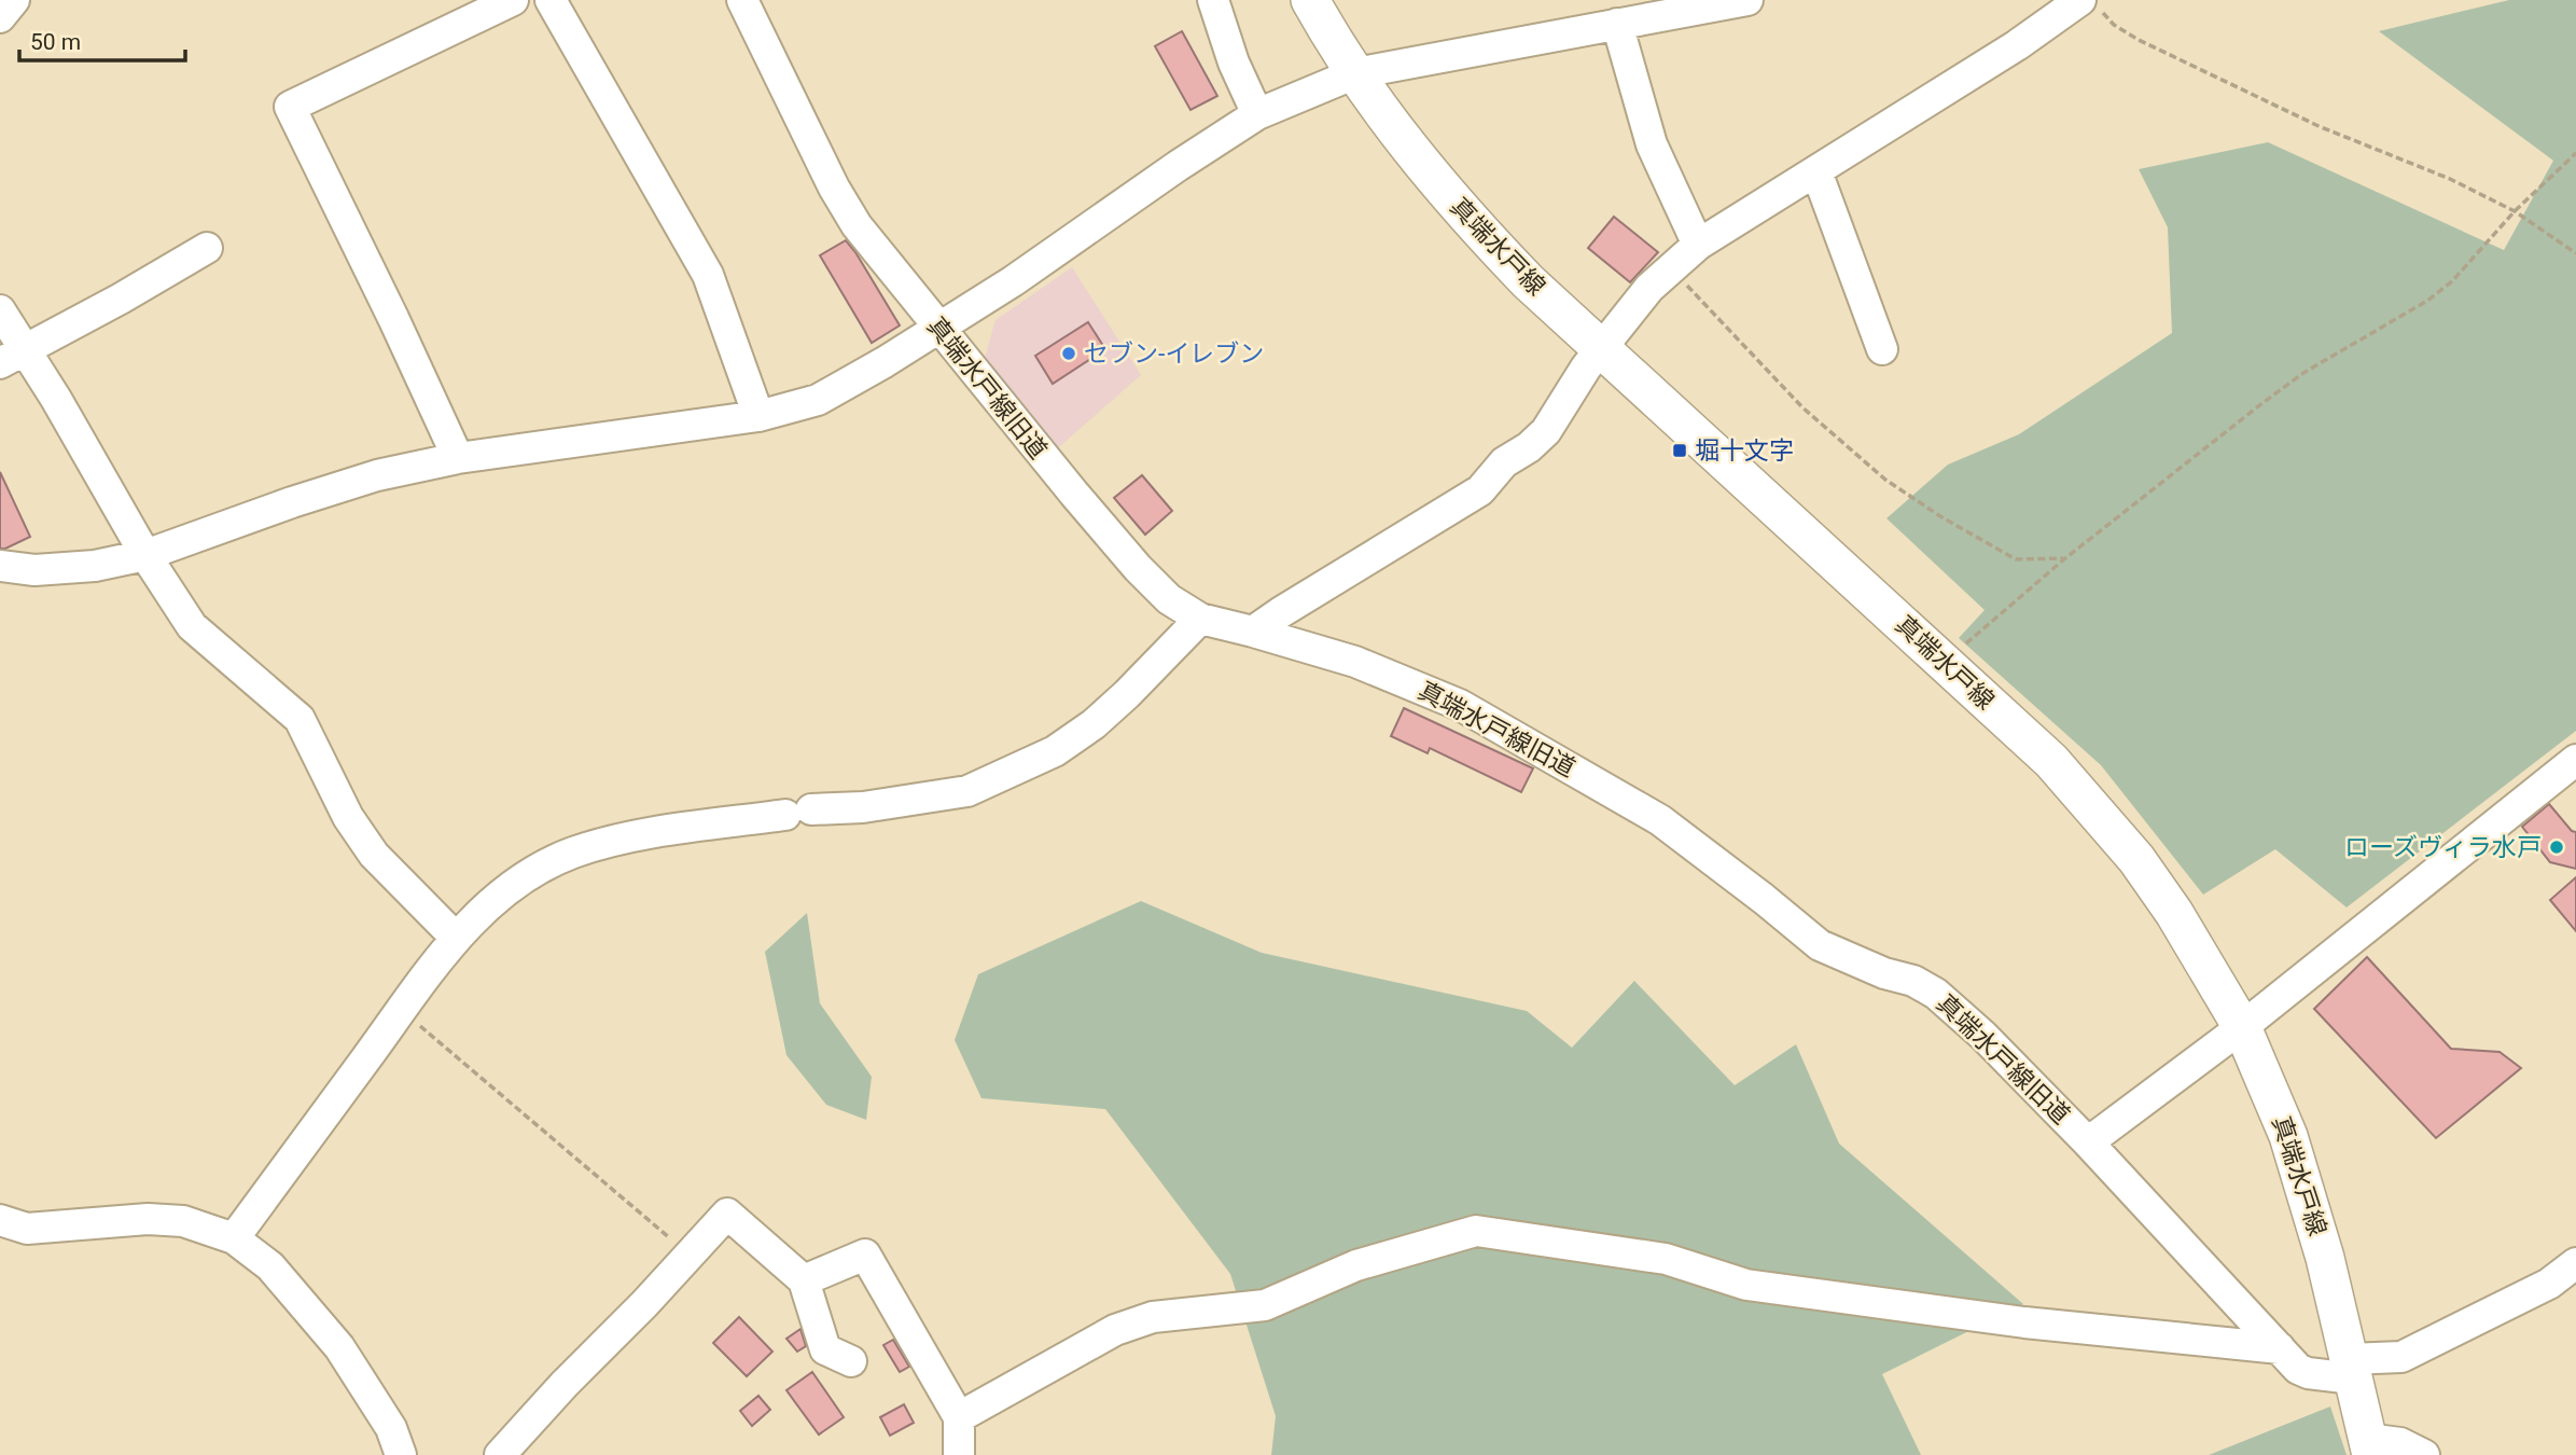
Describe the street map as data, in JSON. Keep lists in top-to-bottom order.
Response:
{
  "streets": {
    "main road": ["真端水戸線"],
    "street": ["真端水戸線旧道"]
  },
  "crossings": [
    ["真端水戸線", "真端水戸線旧道"]
  ],
  "places": {
    "other": ["セブン-イレブン", "ローズヴィラ水戸"],
    "transit": ["堀十文字"]
  },
  "scale_bar": "50 m"
}
